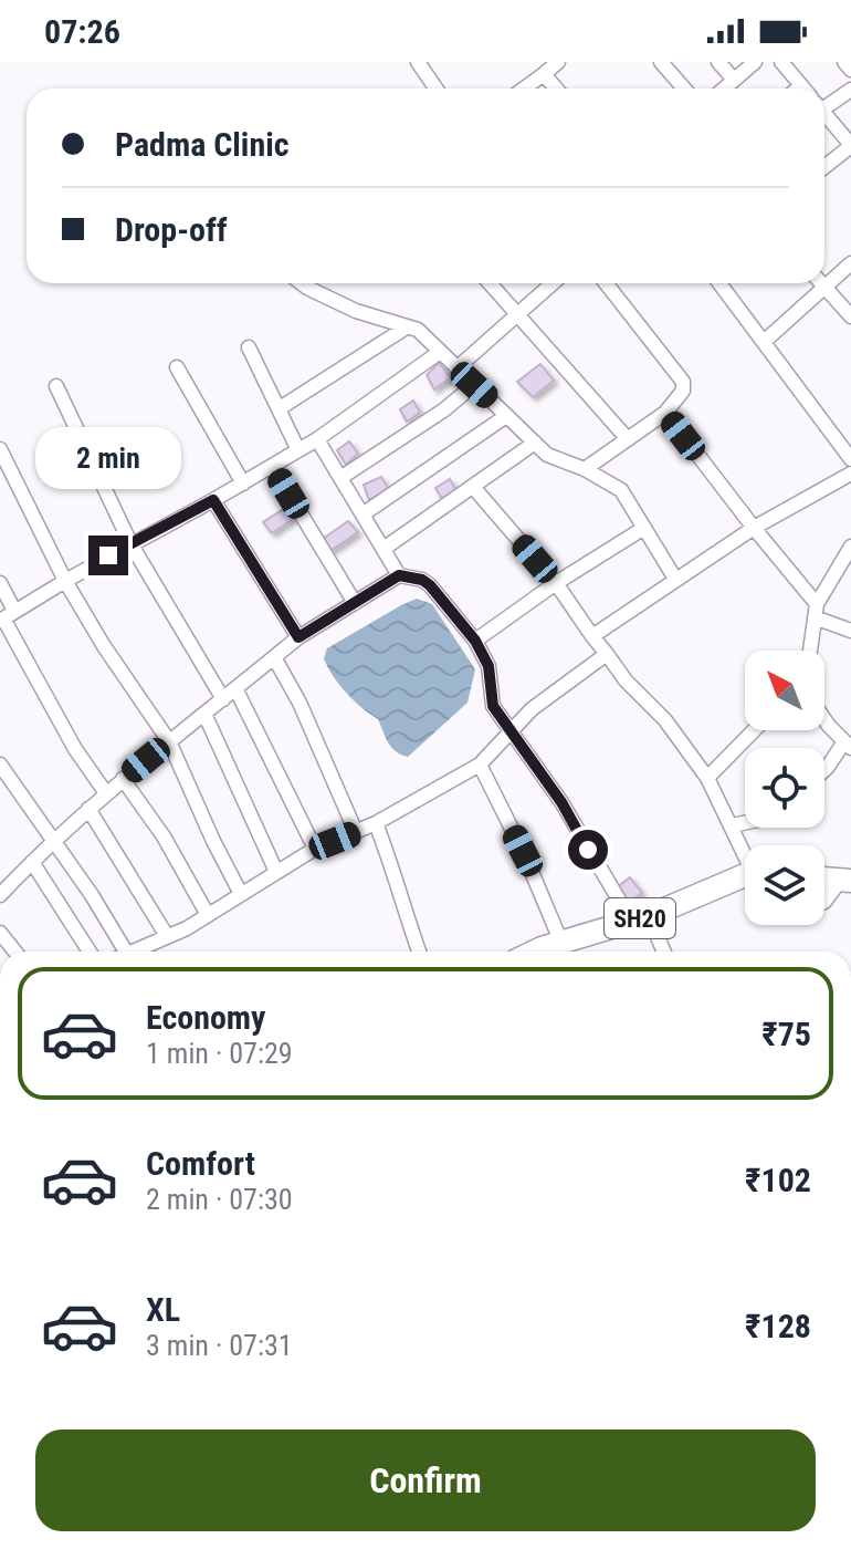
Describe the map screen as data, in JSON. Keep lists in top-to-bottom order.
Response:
{
  "streets": {
    "main road": ["SH20"]
  },
  "north": "top left",
  "page": {
    "status": "07:26",
    "banner": ["Padma Clinic", "Drop-off"],
    "bubble": "2 min",
    "list": [
      {
        "name": "Economy",
        "note": "1 min · 07:29",
        "value": "₹75"
      },
      {
        "name": "Comfort",
        "note": "2 min · 07:30",
        "value": "₹102"
      },
      {
        "name": "XL",
        "note": "3 min · 07:31",
        "value": "₹128"
      }
    ],
    "buttons": "Confirm"
  }
}
